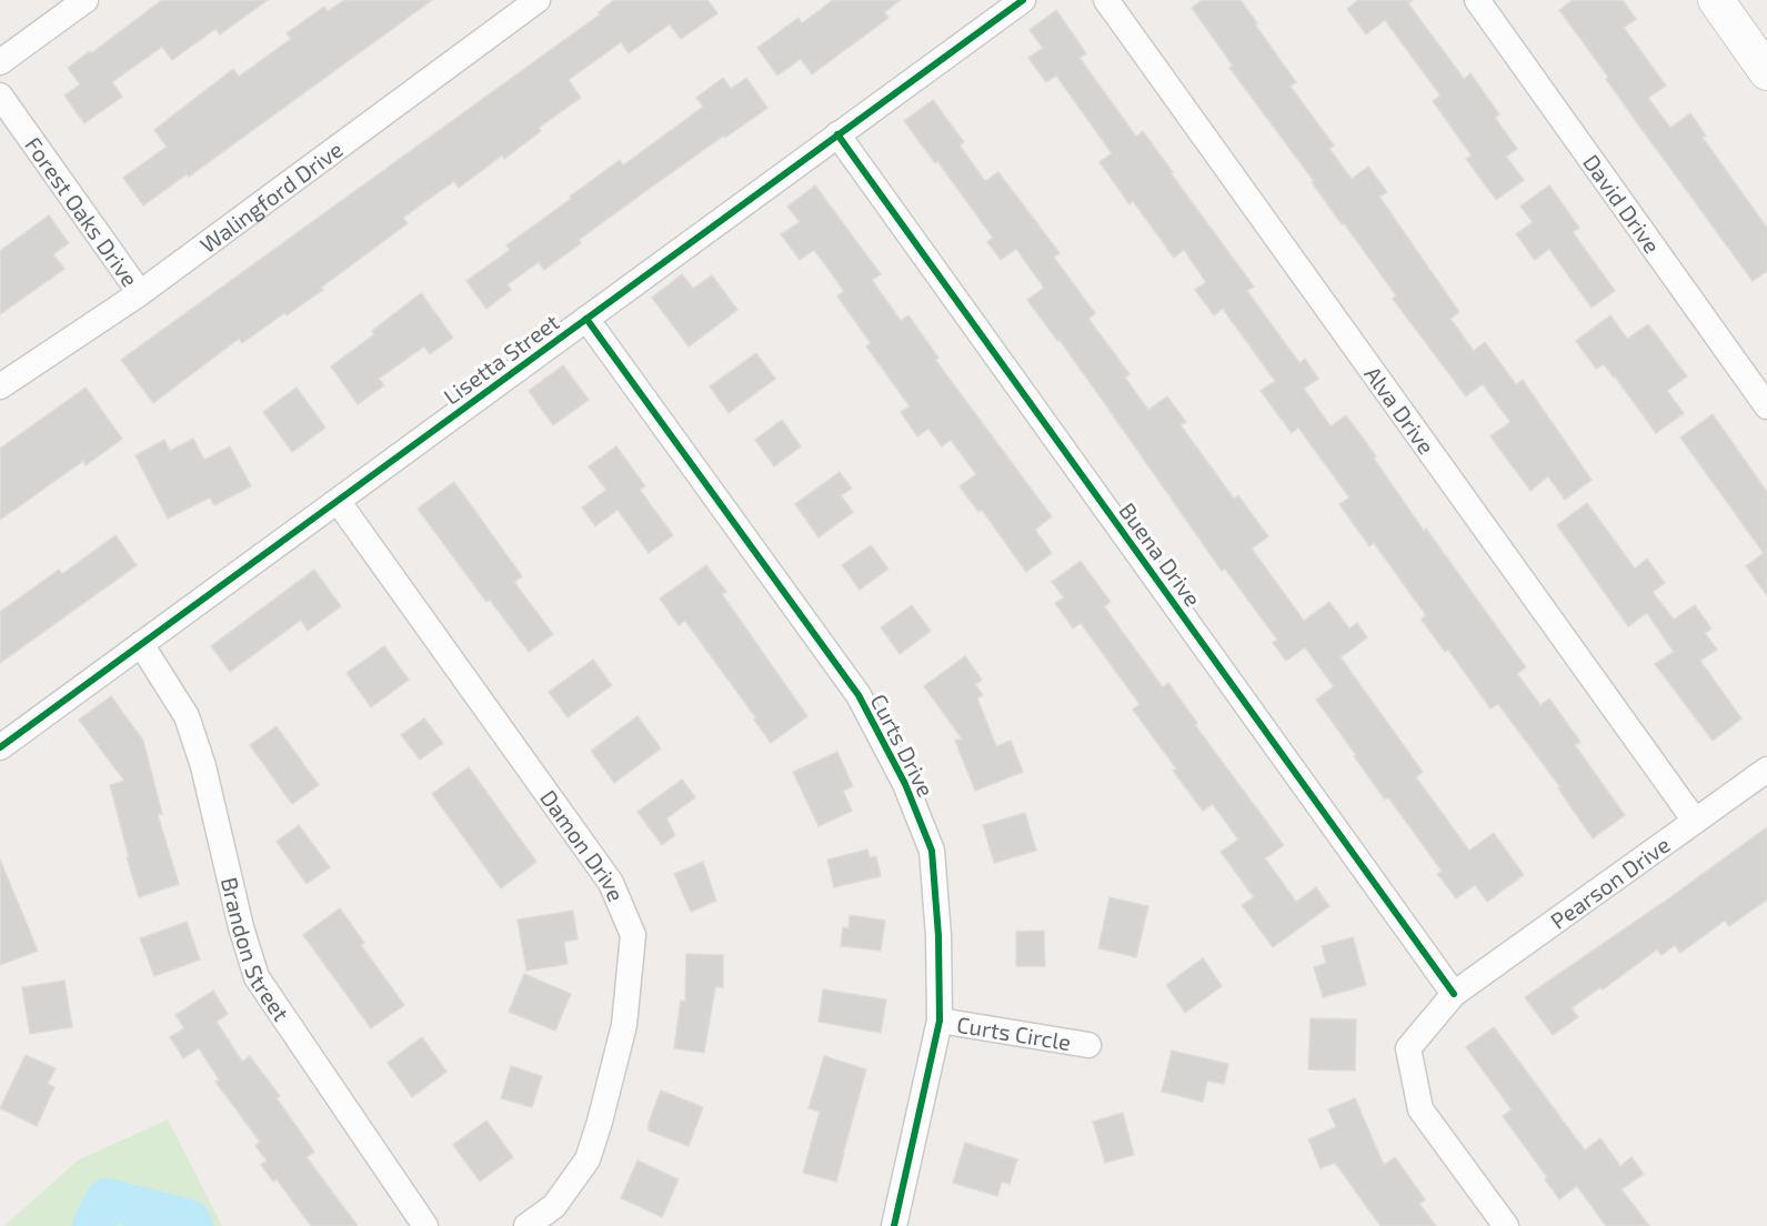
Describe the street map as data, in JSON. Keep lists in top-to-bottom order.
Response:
{
  "streets": {
    "street": [
      "Walingford Drive",
      "David Drive",
      "Forest Oaks Drive",
      "Lisetta Street",
      "Alva Drive",
      "Buena Drive",
      "Curts Drive",
      "Damon Drive",
      "Pearson Drive",
      "Brandon Street",
      "Curts Circle"
    ]
  },
  "crossings": [
    ["Walingford Drive", "Forest Oaks Drive"],
    ["Lisetta Street", "Buena Drive"],
    ["Lisetta Street", "Curts Drive"],
    ["Lisetta Street", "Damon Drive"],
    ["Lisetta Street", "Brandon Street"],
    ["Alva Drive", "Pearson Drive"],
    ["Buena Drive", "Pearson Drive"],
    ["Curts Drive", "Curts Circle"]
  ]
}
